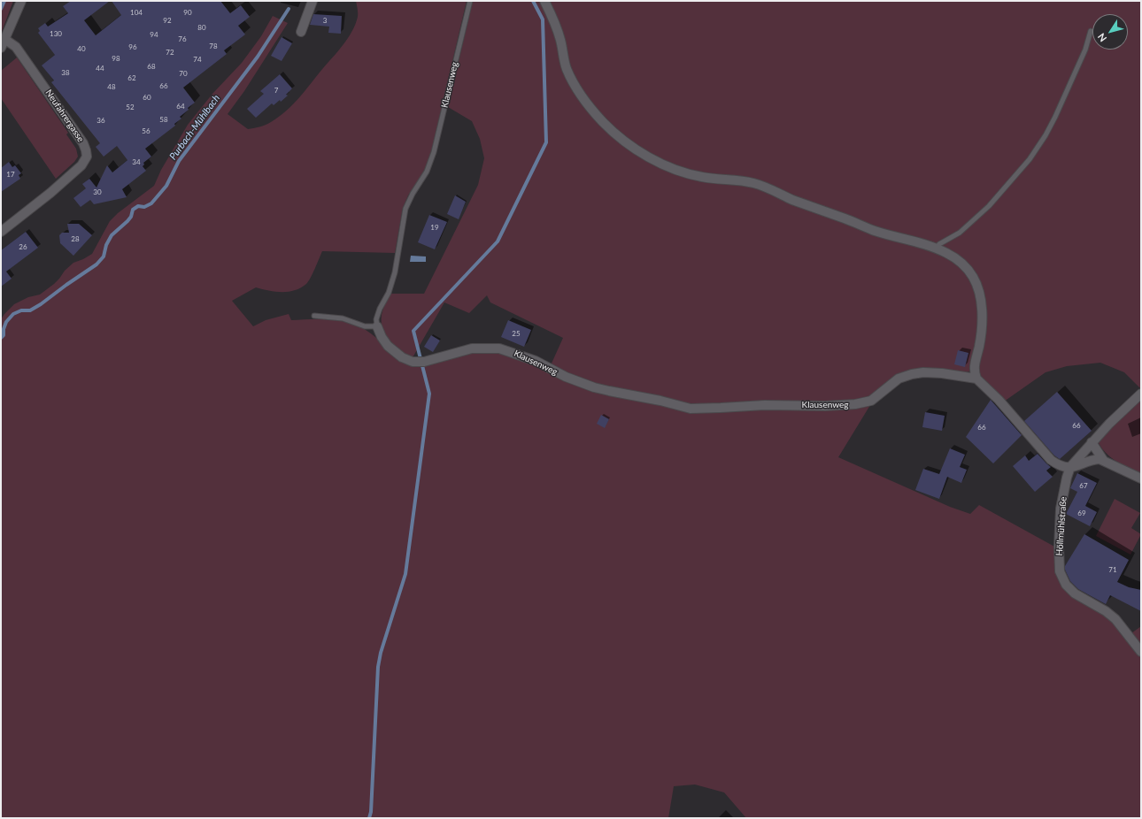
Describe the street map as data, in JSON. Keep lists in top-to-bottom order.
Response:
{
  "streets": {
    "street": ["Klausenweg", "Neufahrergasse", "Höllmühlstraße"]
  },
  "water": ["Purbach-Mühlbach"],
  "house_numbers": [
    "104",
    "90",
    "92",
    "3",
    "80",
    "130",
    "94",
    "76",
    "78",
    "96",
    "40",
    "72",
    "98",
    "74",
    "68",
    "44",
    "38",
    "70",
    "62",
    "66",
    "48",
    "7",
    "60",
    "64",
    "52",
    "58",
    "36",
    "56",
    "34",
    "17",
    "30",
    "19",
    "28",
    "26",
    "25",
    "66",
    "66",
    "67",
    "69",
    "71"
  ],
  "north": "bottom left"
}
